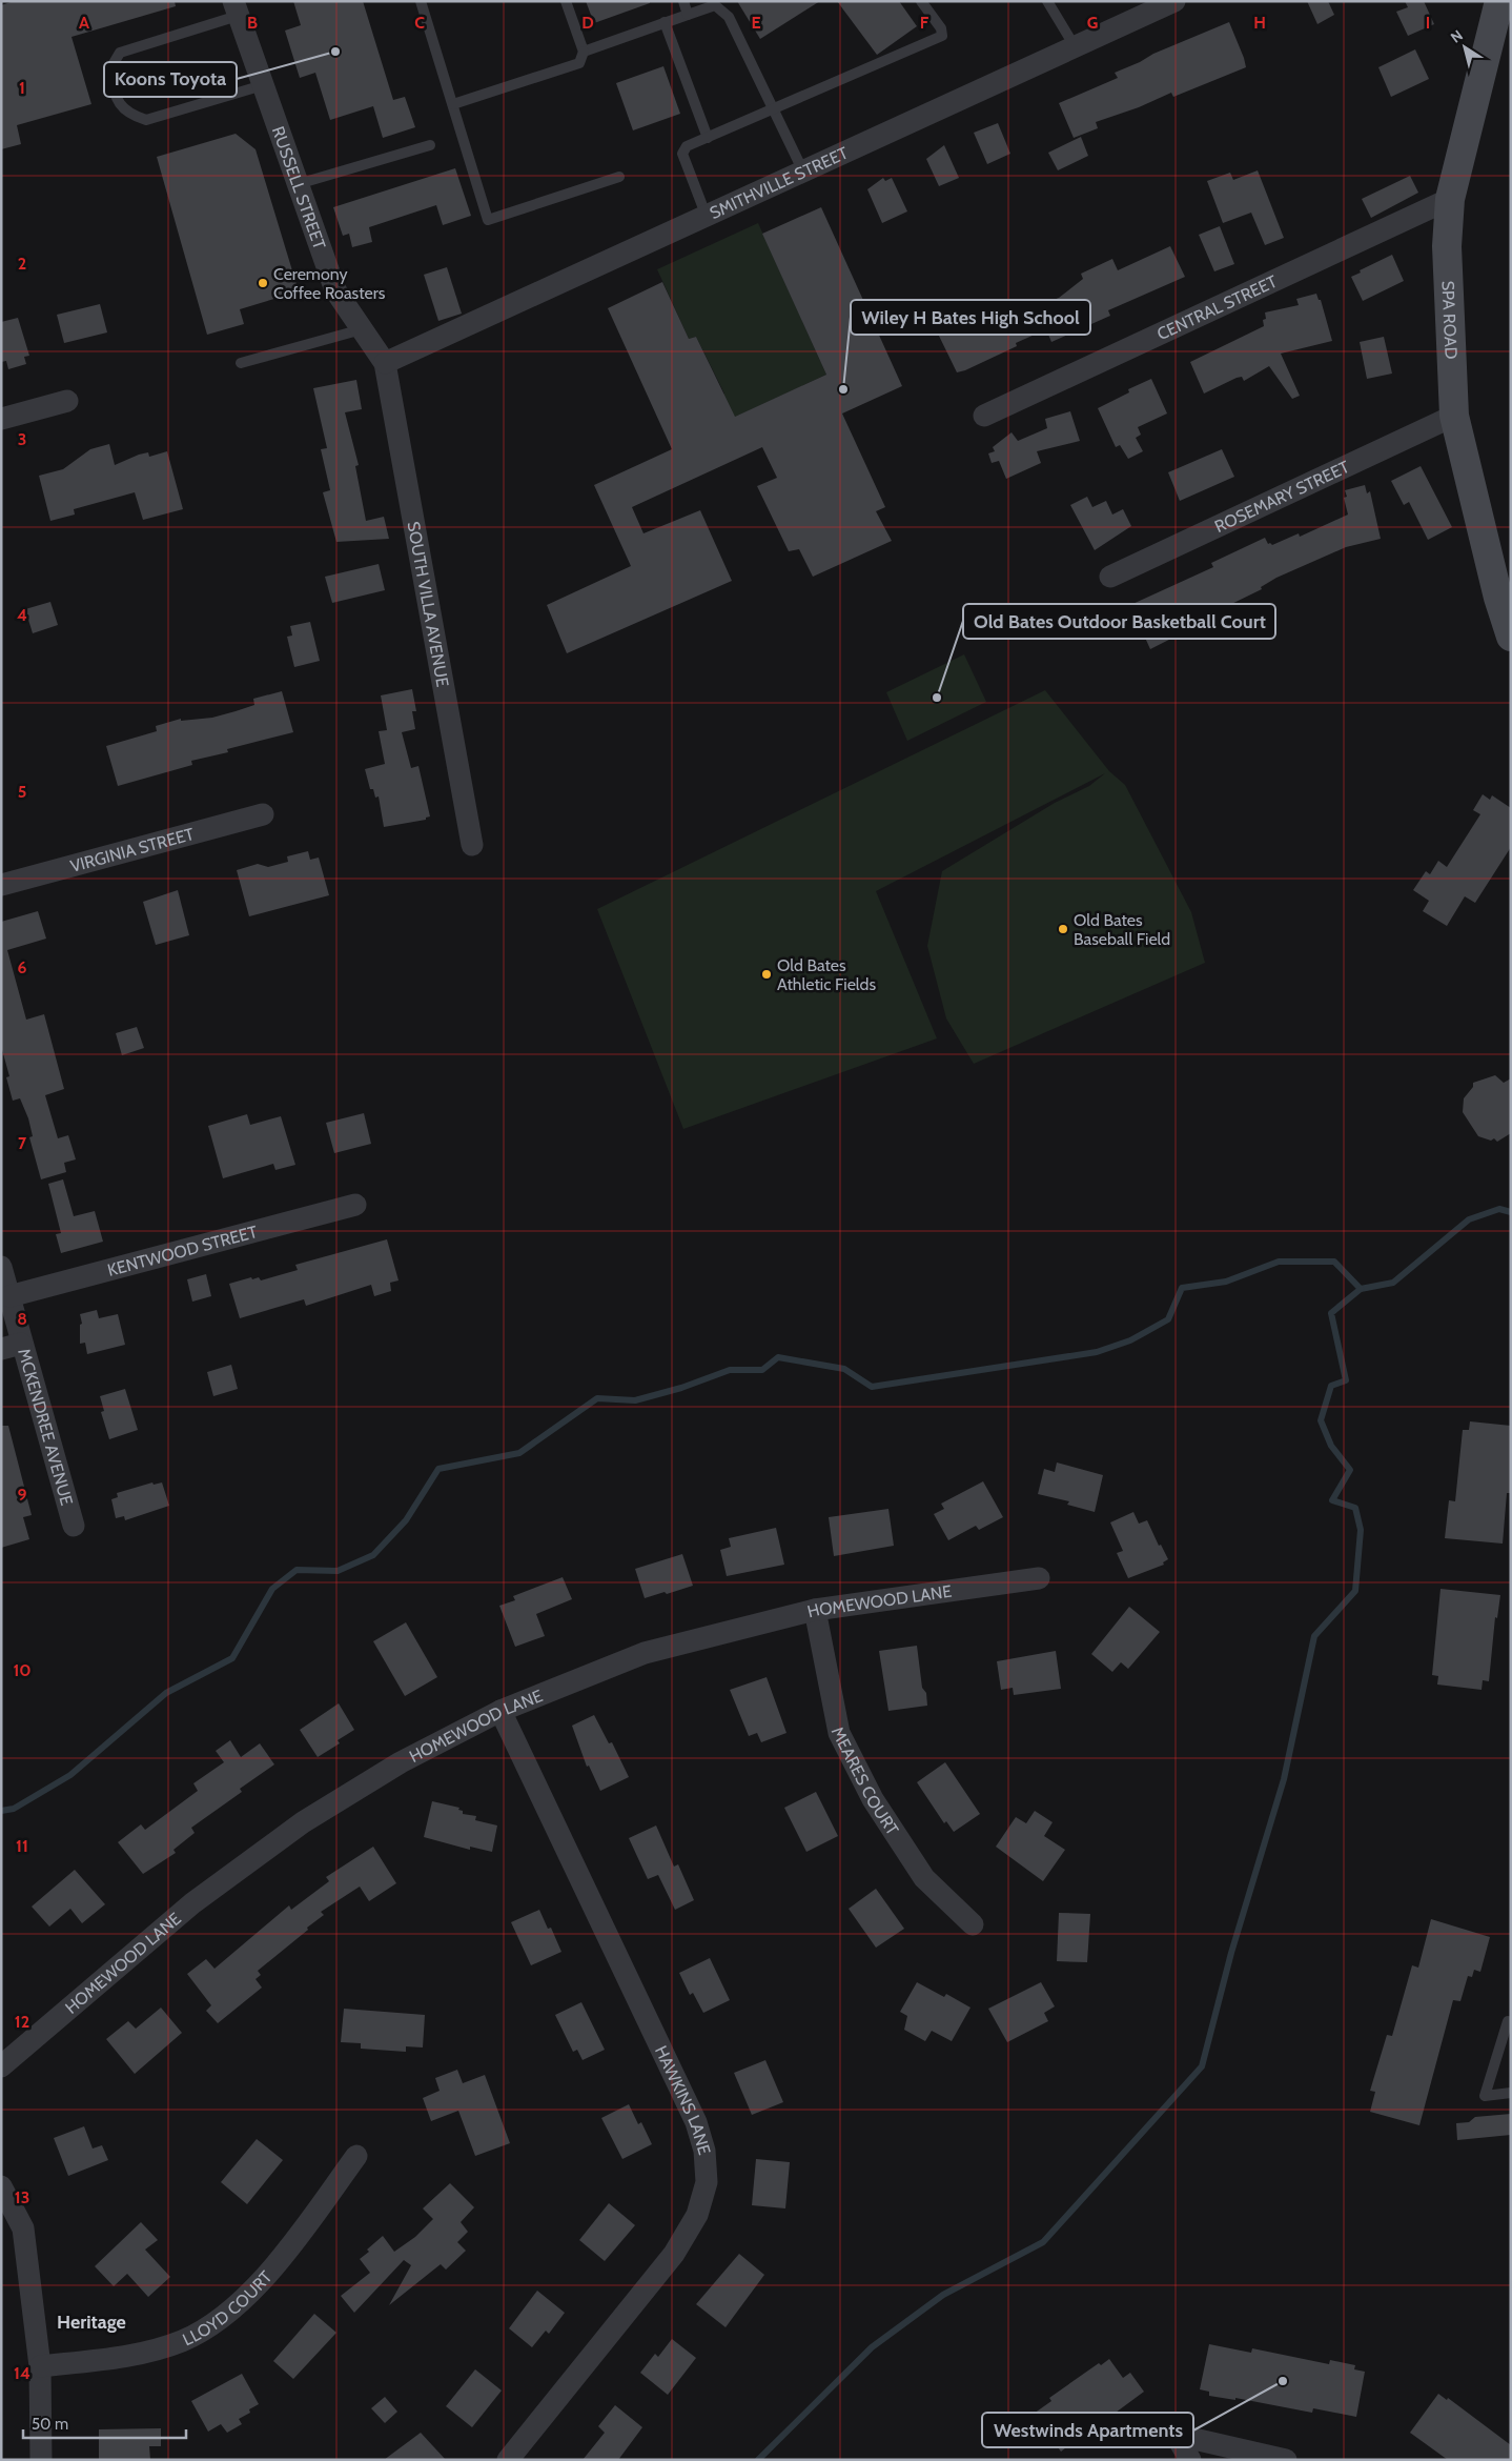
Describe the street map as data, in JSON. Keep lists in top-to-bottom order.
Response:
{
  "streets": {
    "main road": ["SPA ROAD"],
    "street": [
      "SMITHVILLE STREET",
      "RUSSELL STREET",
      "CENTRAL STREET",
      "ROSEMARY STREET",
      "SOUTH VILLA AVENUE",
      "VIRGINIA STREET",
      "KENTWOOD STREET",
      "MCKENDREE AVENUE",
      "HOMEWOOD LANE",
      "MEARES COURT",
      "HAWKINS LANE",
      "LLOYD COURT"
    ]
  },
  "crossings": [
    ["SMITHVILLE STREET", "RUSSELL STREET"],
    ["SMITHVILLE STREET", "SOUTH VILLA AVENUE"],
    ["RUSSELL STREET", "SOUTH VILLA AVENUE"],
    ["CENTRAL STREET", "SPA ROAD"],
    ["SPA ROAD", "ROSEMARY STREET"],
    ["KENTWOOD STREET", "MCKENDREE AVENUE"],
    ["HOMEWOOD LANE", "MEARES COURT"],
    ["HOMEWOOD LANE", "HAWKINS LANE"]
  ],
  "districts": ["Heritage"],
  "places": [
    "Koons Toyota",
    "Ceremony Coffee Roasters",
    "Wiley H Bates High School",
    "Old Bates Outdoor Basketball Court",
    "Old Bates Baseball Field",
    "Old Bates Athletic Fields",
    "Westwinds Apartments"
  ],
  "scale_bar": "50 m",
  "north": "top left",
  "grid": {
    "columns": [
      "A",
      "B",
      "C",
      "D",
      "E",
      "F",
      "G",
      "H",
      "I"
    ],
    "rows": [
      "1",
      "2",
      "3",
      "4",
      "5",
      "6",
      "7",
      "8",
      "9",
      "10",
      "11",
      "12",
      "13",
      "14"
    ]
  }
}
